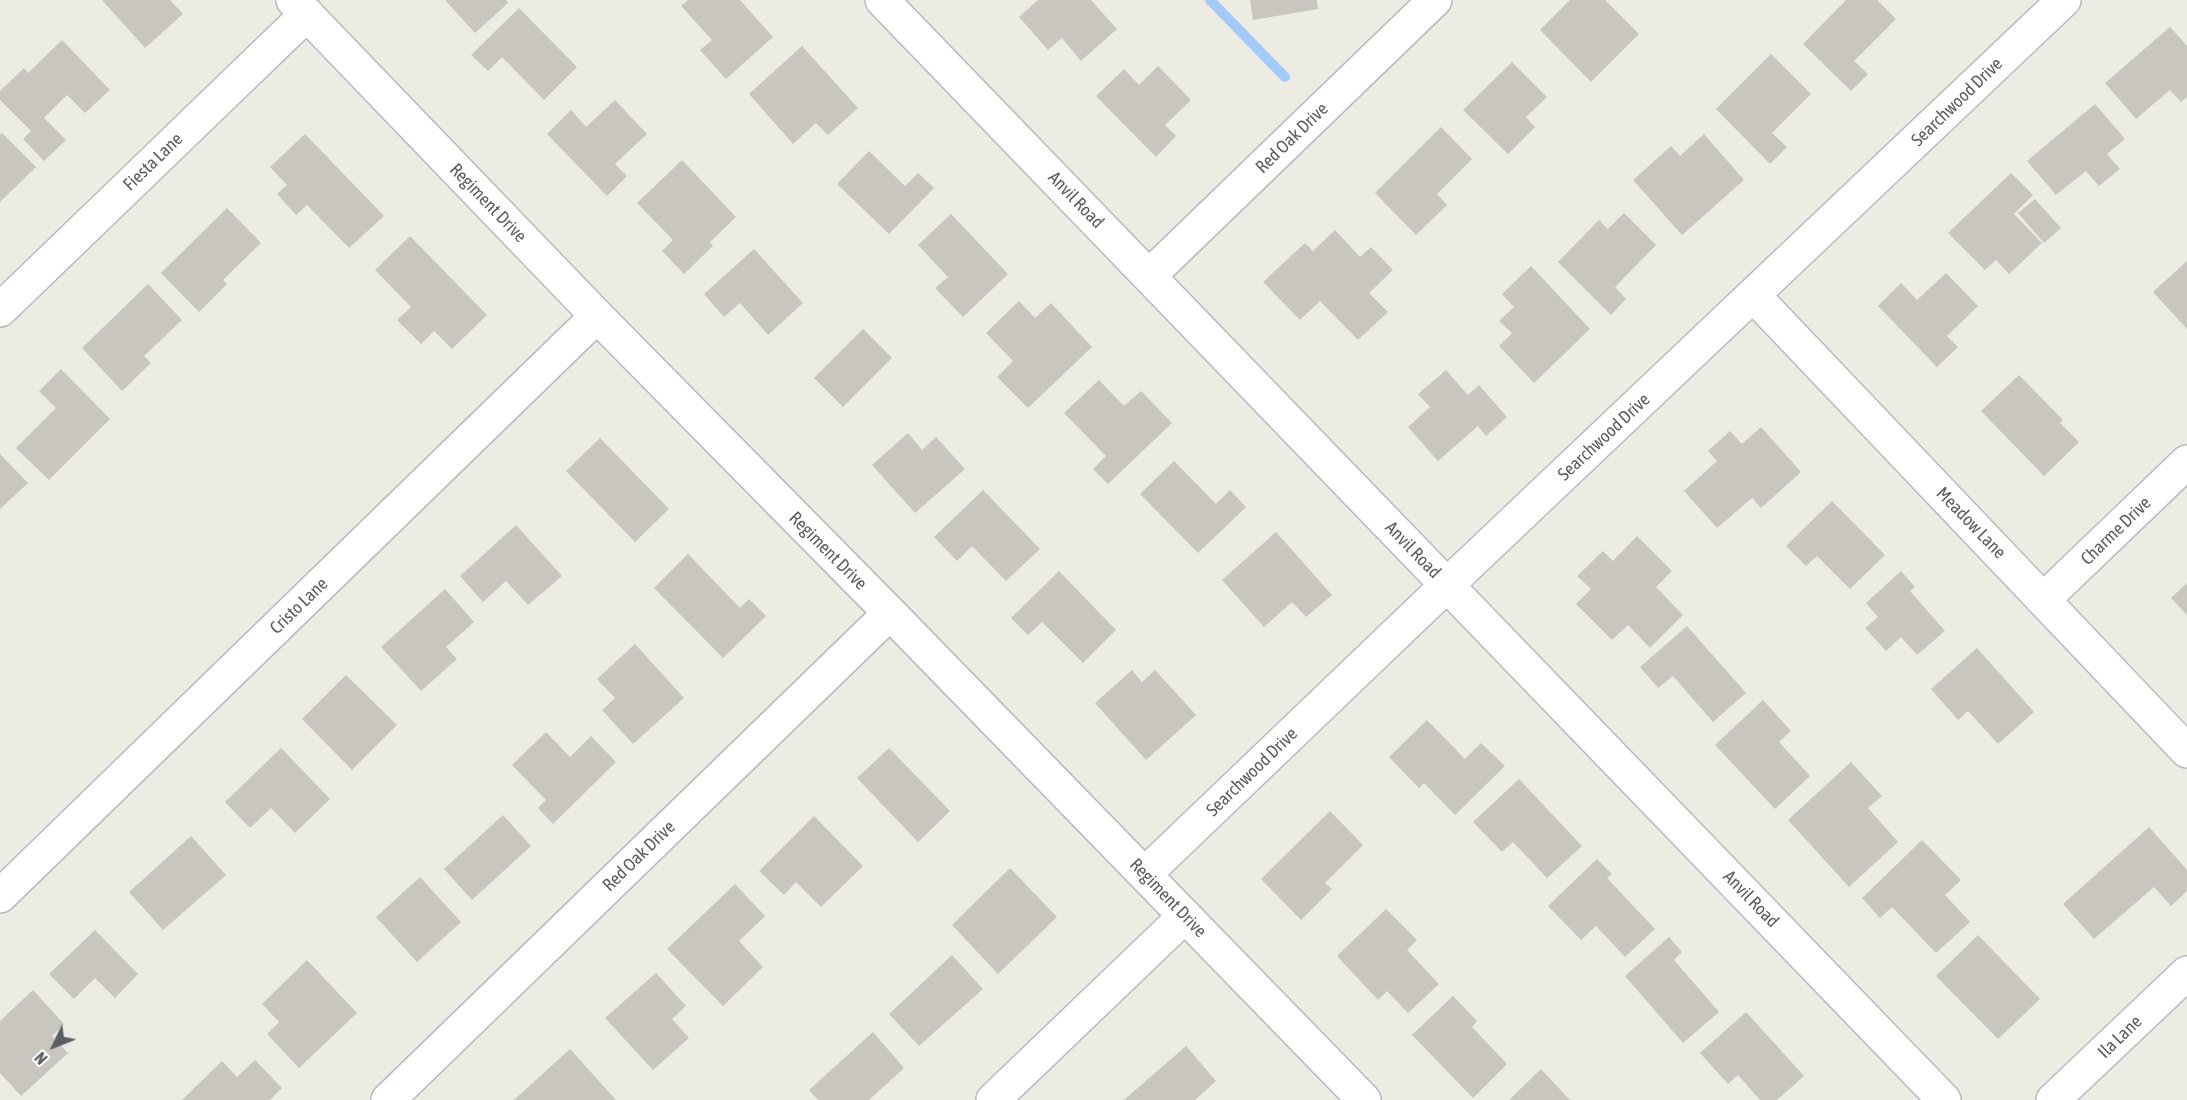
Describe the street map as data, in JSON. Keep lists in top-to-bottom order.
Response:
{
  "streets": {
    "street": [
      "Searchwood Drive",
      "Red Oak Drive",
      "Fiesta Lane",
      "Anvil Road",
      "Regiment Drive",
      "Meadow Lane",
      "Charme Drive",
      "Cristo Lane",
      "Ila Lane"
    ]
  },
  "crossings": [
    ["Searchwood Drive", "Anvil Road"],
    ["Searchwood Drive", "Regiment Drive"],
    ["Searchwood Drive", "Meadow Lane"],
    ["Red Oak Drive", "Anvil Road"],
    ["Red Oak Drive", "Regiment Drive"],
    ["Fiesta Lane", "Regiment Drive"],
    ["Regiment Drive", "Cristo Lane"],
    ["Meadow Lane", "Charme Drive"]
  ],
  "north": "bottom left"
}
